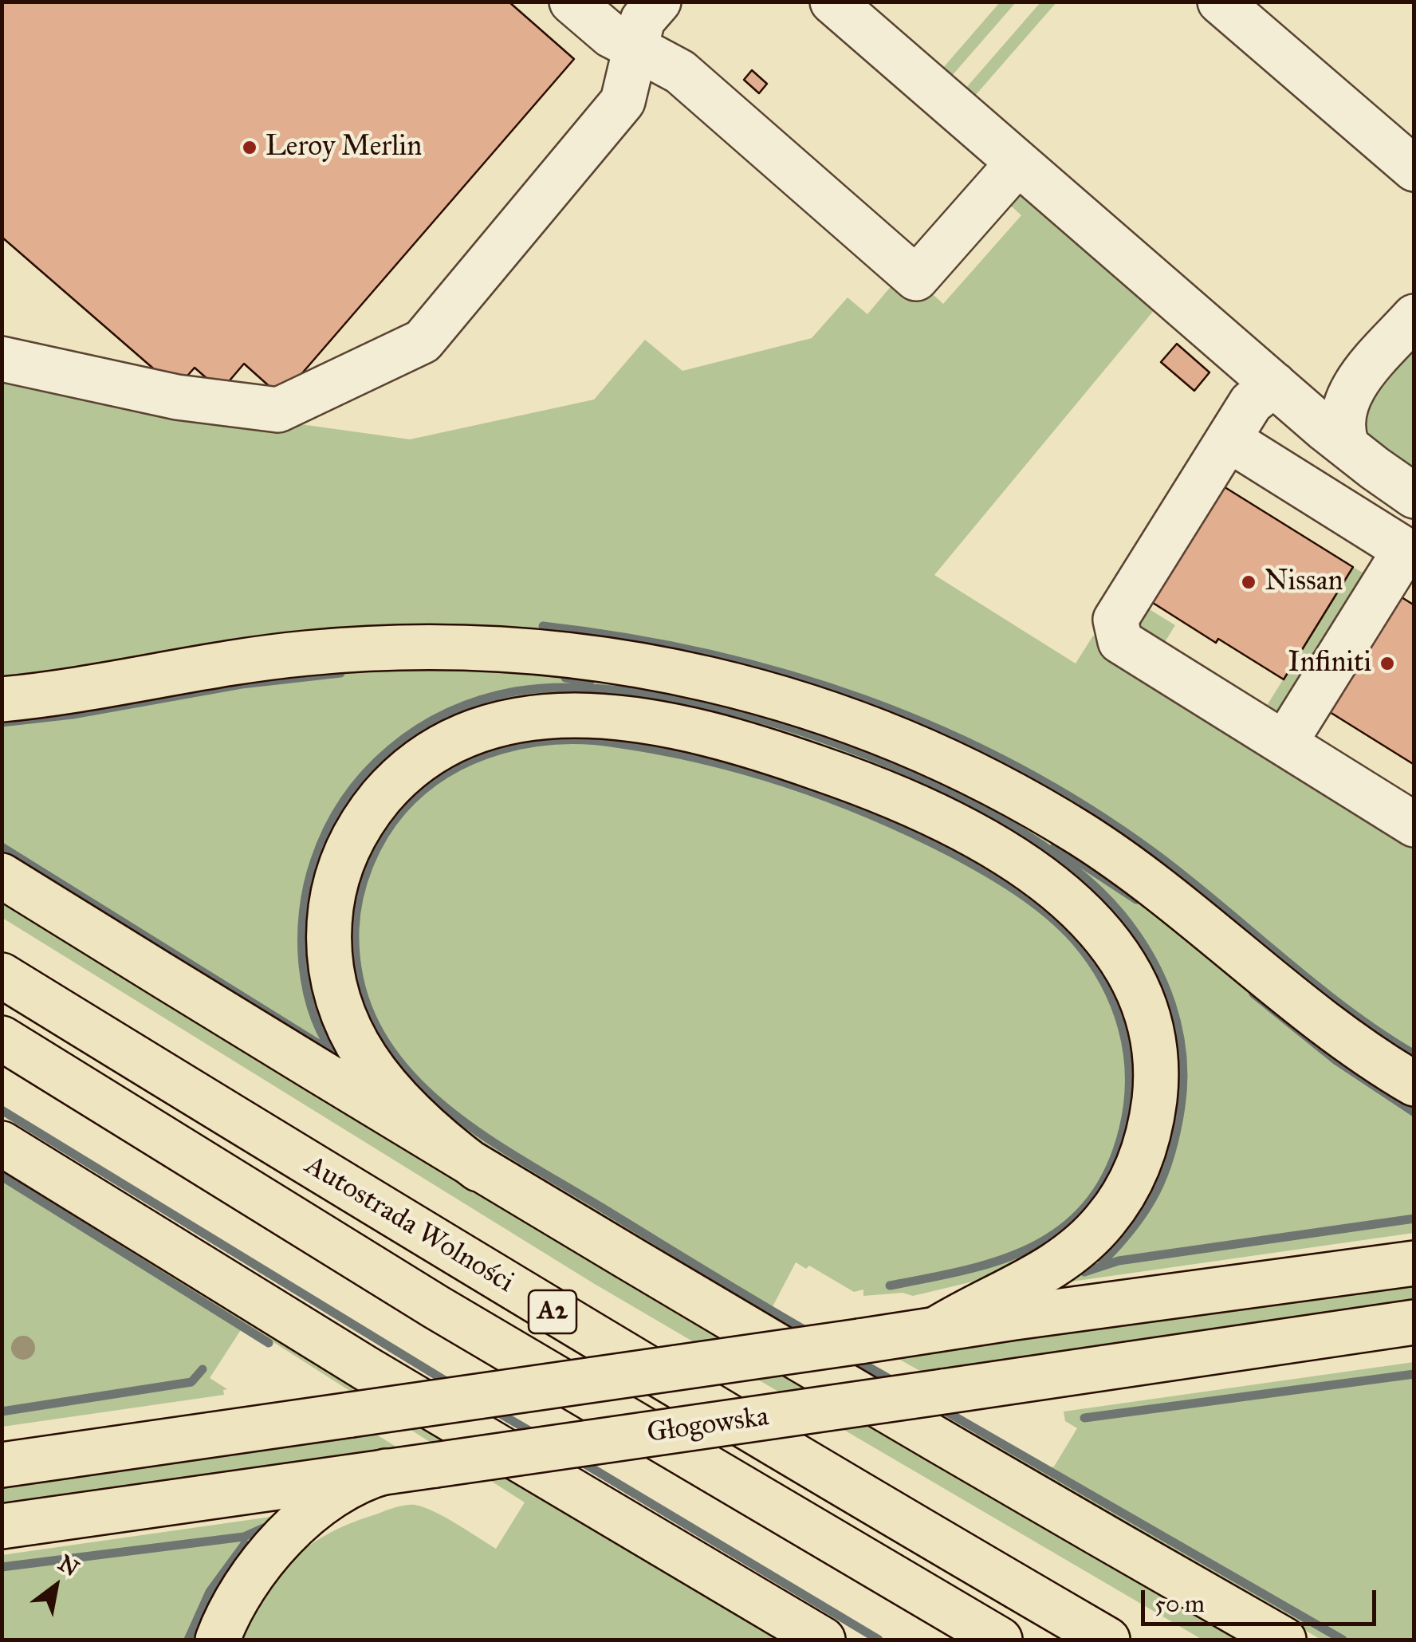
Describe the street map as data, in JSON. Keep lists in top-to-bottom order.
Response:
{
  "streets": {
    "main road": ["Autostrada Wolności", "A2", "Głogowska"]
  },
  "places": ["Leroy Merlin", "Nissan", "Infiniti"],
  "scale_bar": "50 m",
  "north": "top right"
}
